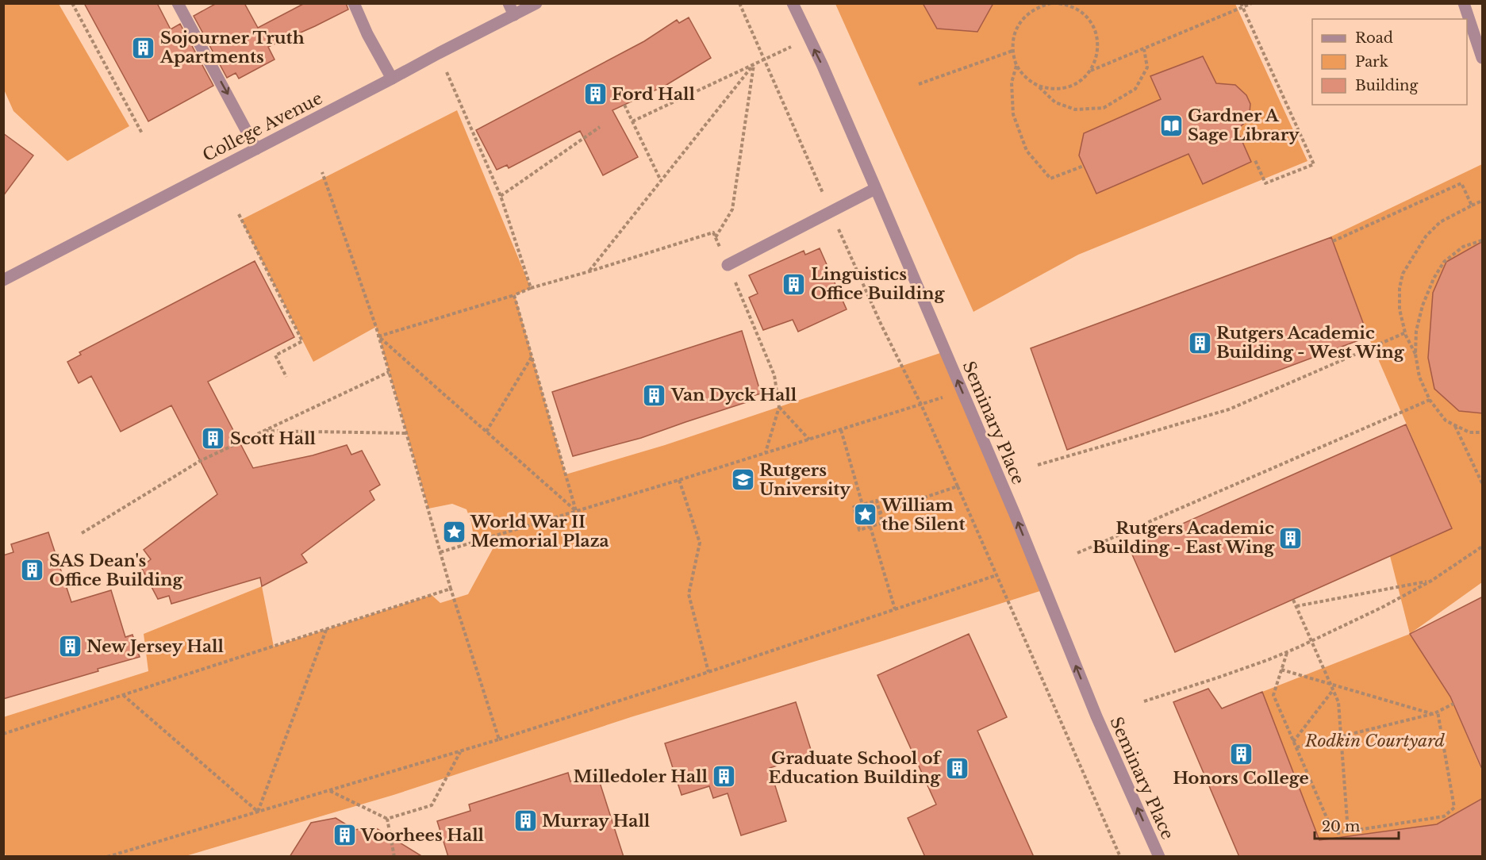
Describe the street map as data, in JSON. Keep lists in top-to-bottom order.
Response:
{
  "streets": {
    "street": ["College Avenue", "Seminary Place"]
  },
  "one_way": ["Seminary Place"],
  "parks": ["Rodkin Courtyard"],
  "places": {
    "building": [
      "Sojourner Truth Apartments",
      "Ford Hall",
      "Linguistics Office Building",
      "Rutgers Academic Building - West Wing",
      "Van Dyck Hall",
      "Scott Hall",
      "Rutgers Academic Building - East Wing",
      "SAS Dean's Office Building",
      "New Jersey Hall",
      "Honors College",
      "Graduate School of Education Building",
      "Milledoler Hall",
      "Murray Hall",
      "Voorhees Hall"
    ],
    "library": ["Gardner A Sage Library"],
    "school or university": ["Rutgers University"],
    "place": ["William the Silent", "World War II Memorial Plaza"]
  },
  "legend": ["Road", "Park", "Building"],
  "scale_bar": "20 m"
}
